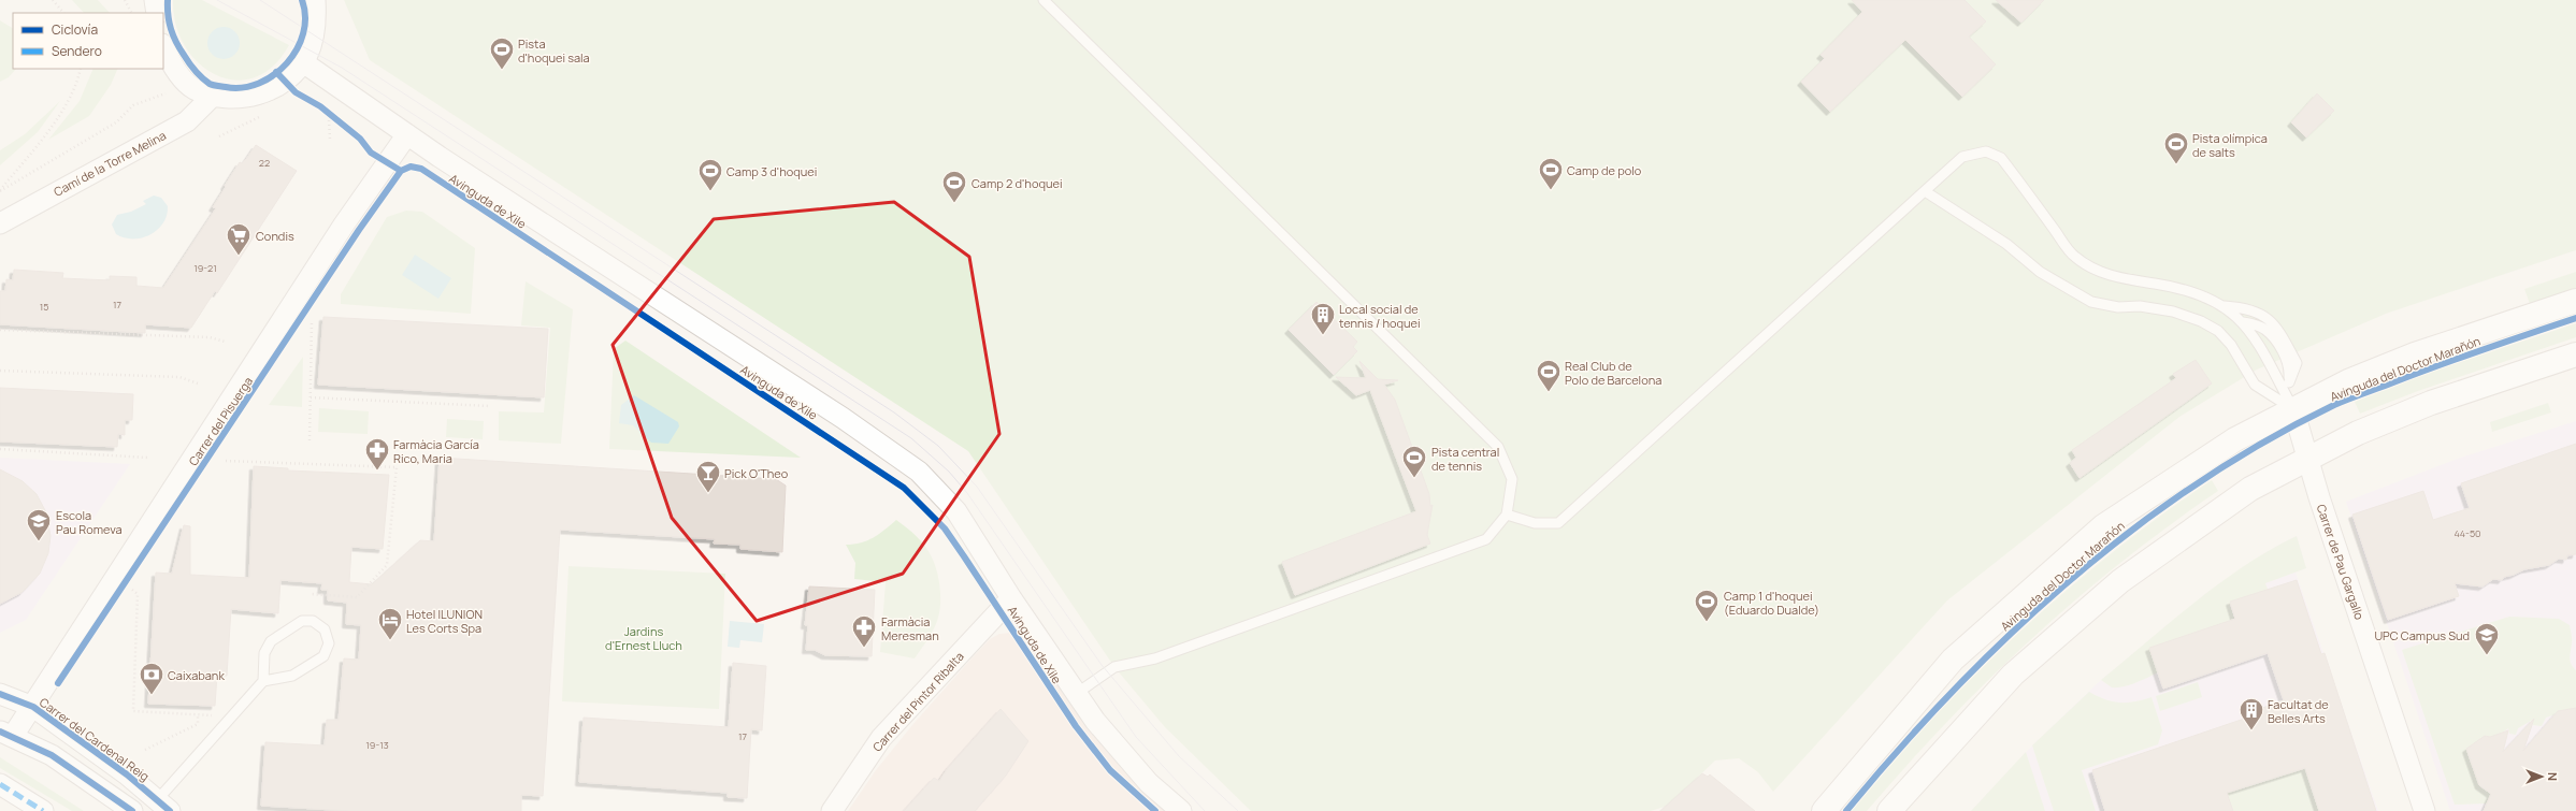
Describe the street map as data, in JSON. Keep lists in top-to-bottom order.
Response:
{
  "streets": {
    "street": [
      "Camí de la Torre Melina",
      "Avinguda de Xile",
      "Avinguda del Doctor Marañón",
      "Carrer del Pisuerga",
      "Carrer de Pau Gargallo",
      "Carrer del Pintor Ribalta",
      "Carrer del Cardenal Reig"
    ]
  },
  "crossings": [
    ["Avinguda de Xile", "Carrer del Pisuerga"],
    ["Avinguda de Xile", "Carrer del Pintor Ribalta"],
    ["Avinguda del Doctor Marañón", "Carrer de Pau Gargallo"],
    ["Carrer del Pisuerga", "Carrer del Cardenal Reig"]
  ],
  "parks": ["Jardins d'Ernest Lluch"],
  "places": {
    "sports": [
      "Pista d'hoquei sala",
      "Pista olímpica de salts",
      "Camp de polo",
      "Camp 3 d'hoquei",
      "Camp 2 d'hoquei",
      "Real Club de Polo de Barcelona",
      "Pista central de tennis",
      "Camp 1 d'hoquei (Eduardo Dualde)"
    ],
    "supermarket": ["Condis"],
    "building": ["Local social de tennis / hoquei", "Facultat de Belles Arts"],
    "pharmacy": ["Farmàcia García Rico, Maria", "Farmàcia Meresman"],
    "bar": ["Pick O'Theo"],
    "school or university": ["Escola Pau Romeva", "UPC Campus Sud"],
    "hotel": ["Hotel ILUNION Les Corts Spa"],
    "bank": ["Caixabank"]
  },
  "house_numbers": [
    "22",
    "19-21",
    "17",
    "15",
    "44-50",
    "17",
    "19-13"
  ],
  "legend": ["Ciclovía", "Sendero"],
  "north": "right"
}
